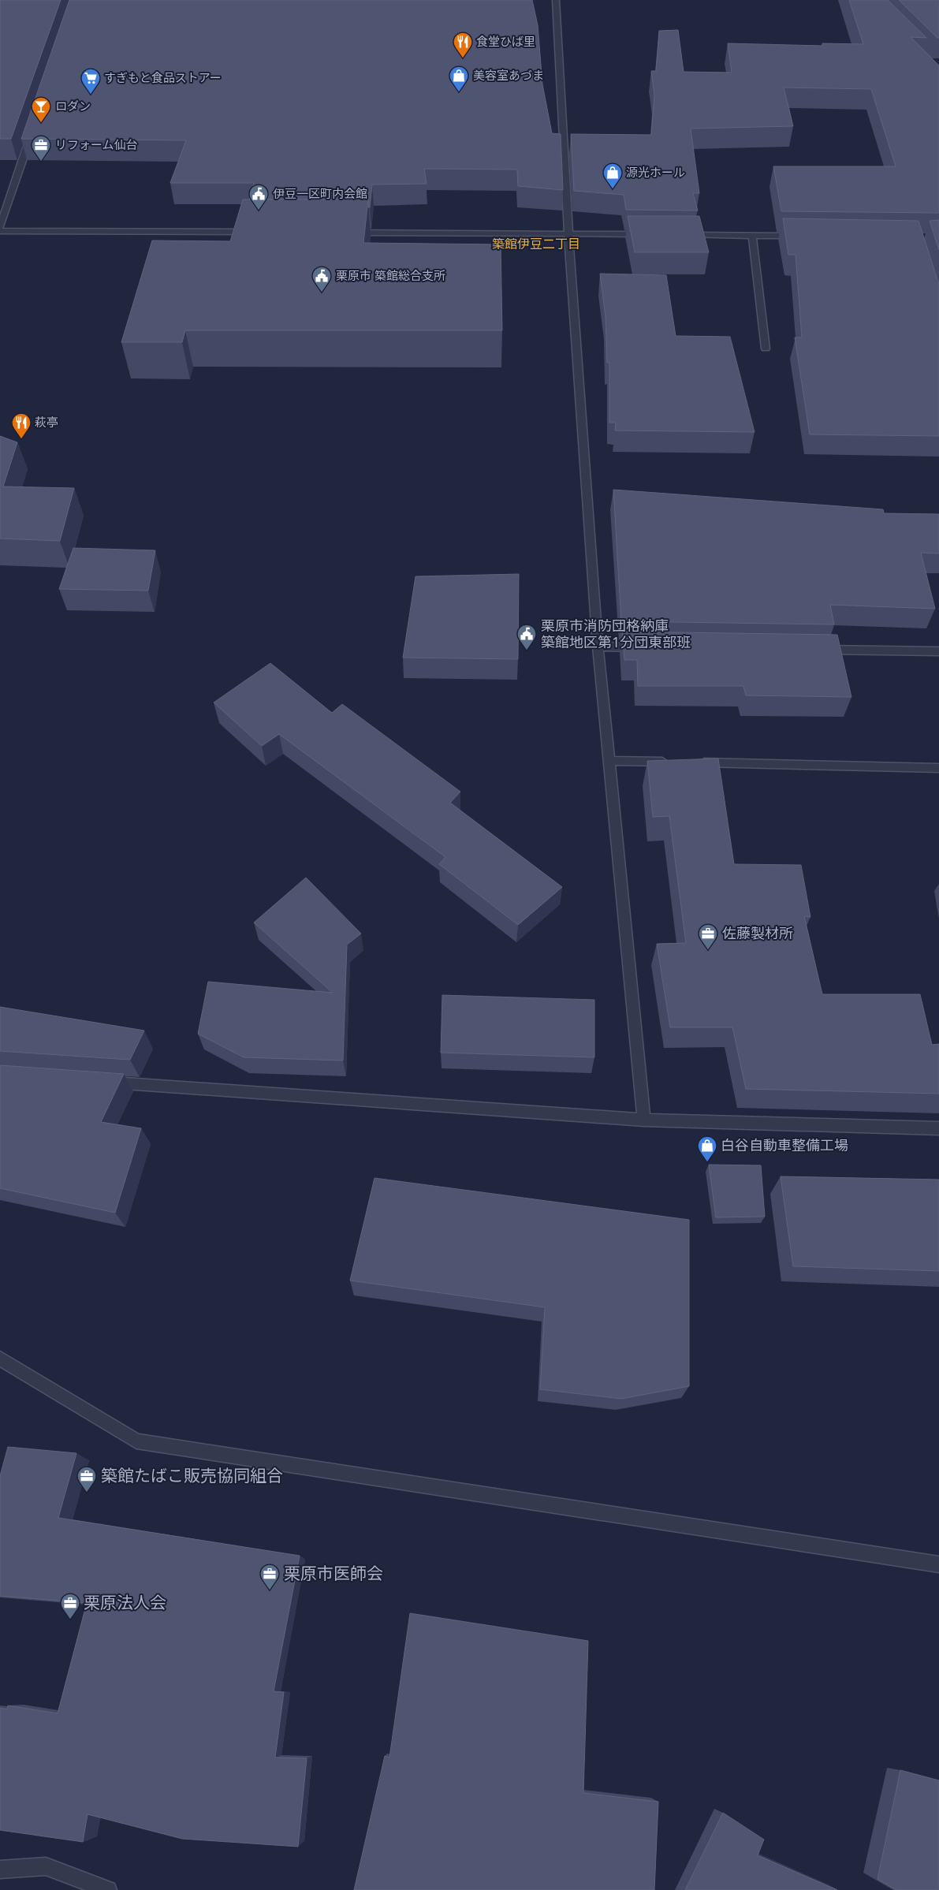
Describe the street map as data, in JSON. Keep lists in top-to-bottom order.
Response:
{
  "districts": ["築館伊豆二丁目"],
  "places": {
    "restaurant": ["食堂ひば里", "萩亭"],
    "shop": ["美容室あづま", "源光ホール", "白谷自動車整備工場"],
    "supermarket": ["すぎもと食品ストアー"],
    "bar": ["ロダン"],
    "office": [
      "リフォーム仙台",
      "佐藤製材所",
      "築館たばこ販売協同組合",
      "栗原市医師会",
      "栗原法人会"
    ],
    "public building": ["伊豆一区町内会館", "栗原市 築館総合支所", "栗原市消防団格納庫 築館地区第1分団東部班"]
  }
}
